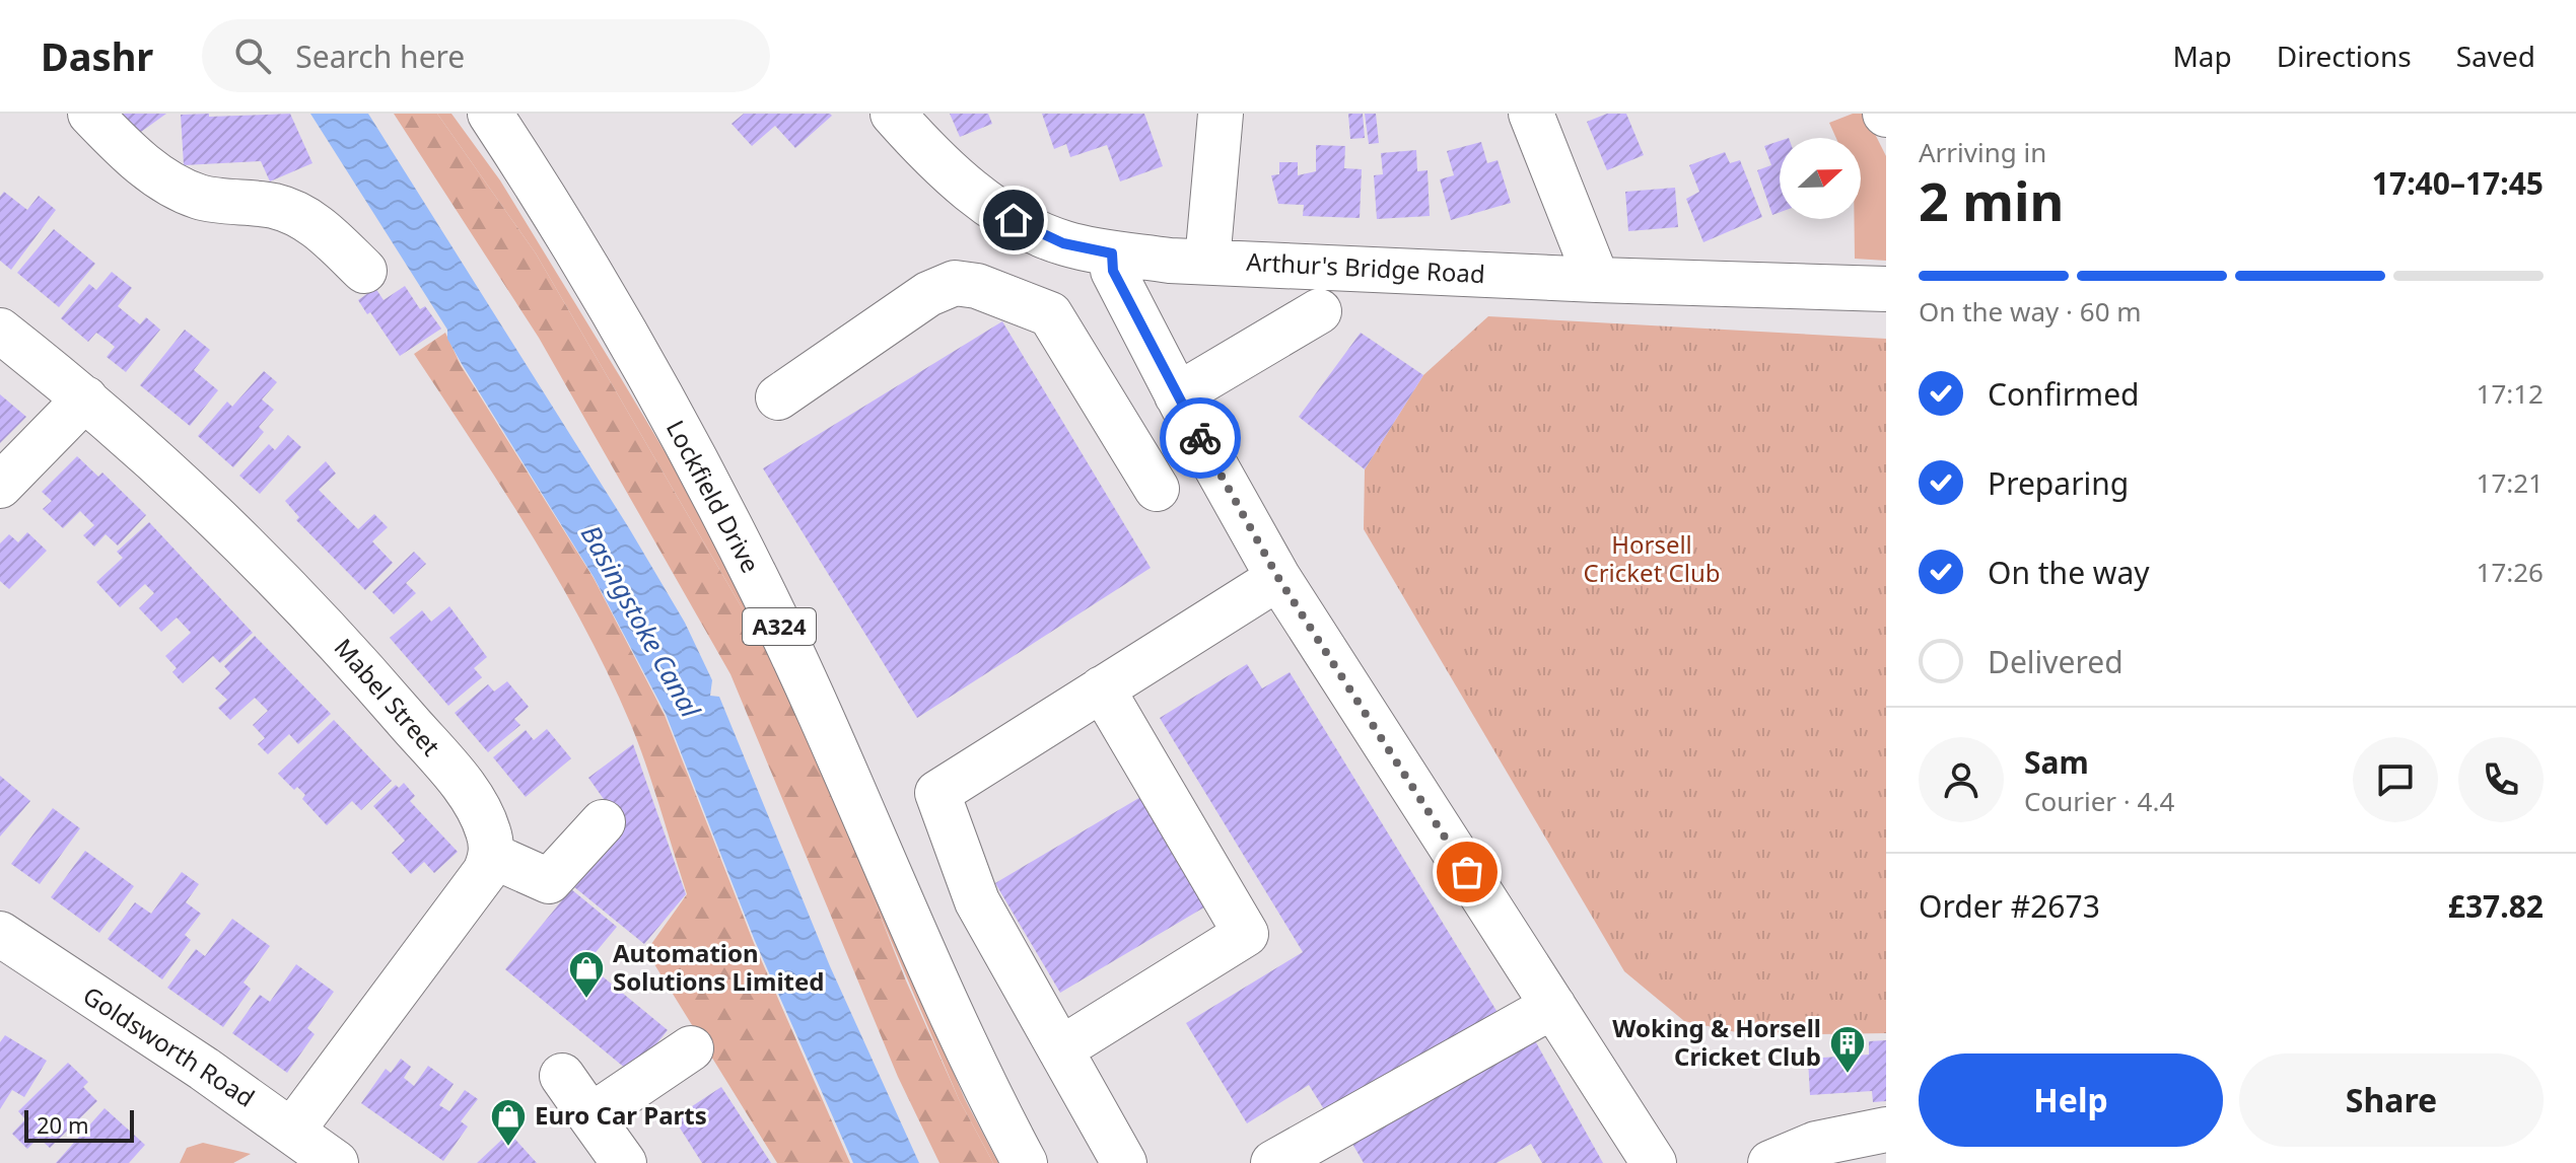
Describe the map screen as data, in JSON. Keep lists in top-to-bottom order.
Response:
{
  "streets": {
    "street": [
      "Arthur's Bridge Road",
      "Lockfield Drive",
      "A324",
      "Mabel Street",
      "Goldsworth Road"
    ]
  },
  "water": ["Basingstoke Canal"],
  "parks": ["Horsell Cricket Club"],
  "places": {
    "shop": ["Automation Solutions Limited", "Euro Car Parts"],
    "building": ["Woking & Horsell Cricket Club"]
  },
  "scale_bar": "20 m",
  "north": "right",
  "page": {
    "header": "Dashr",
    "search": "Search here",
    "nav": ["Map", "Directions", "Saved"],
    "heading": ["2 min", "Arriving in", "17:40–17:45"],
    "panel": [
      "Sam",
      "Courier · 4.4",
      "Order #2673",
      "£37.82"
    ],
    "bar": "On the way · 60 m",
    "list": [
      ["Confirmed", "17:12"],
      ["Preparing", "17:21"],
      ["On the way", "17:26"],
      "Delivered"
    ],
    "buttons": ["Help", "Share"],
    "scale": "20 m"
  }
}
